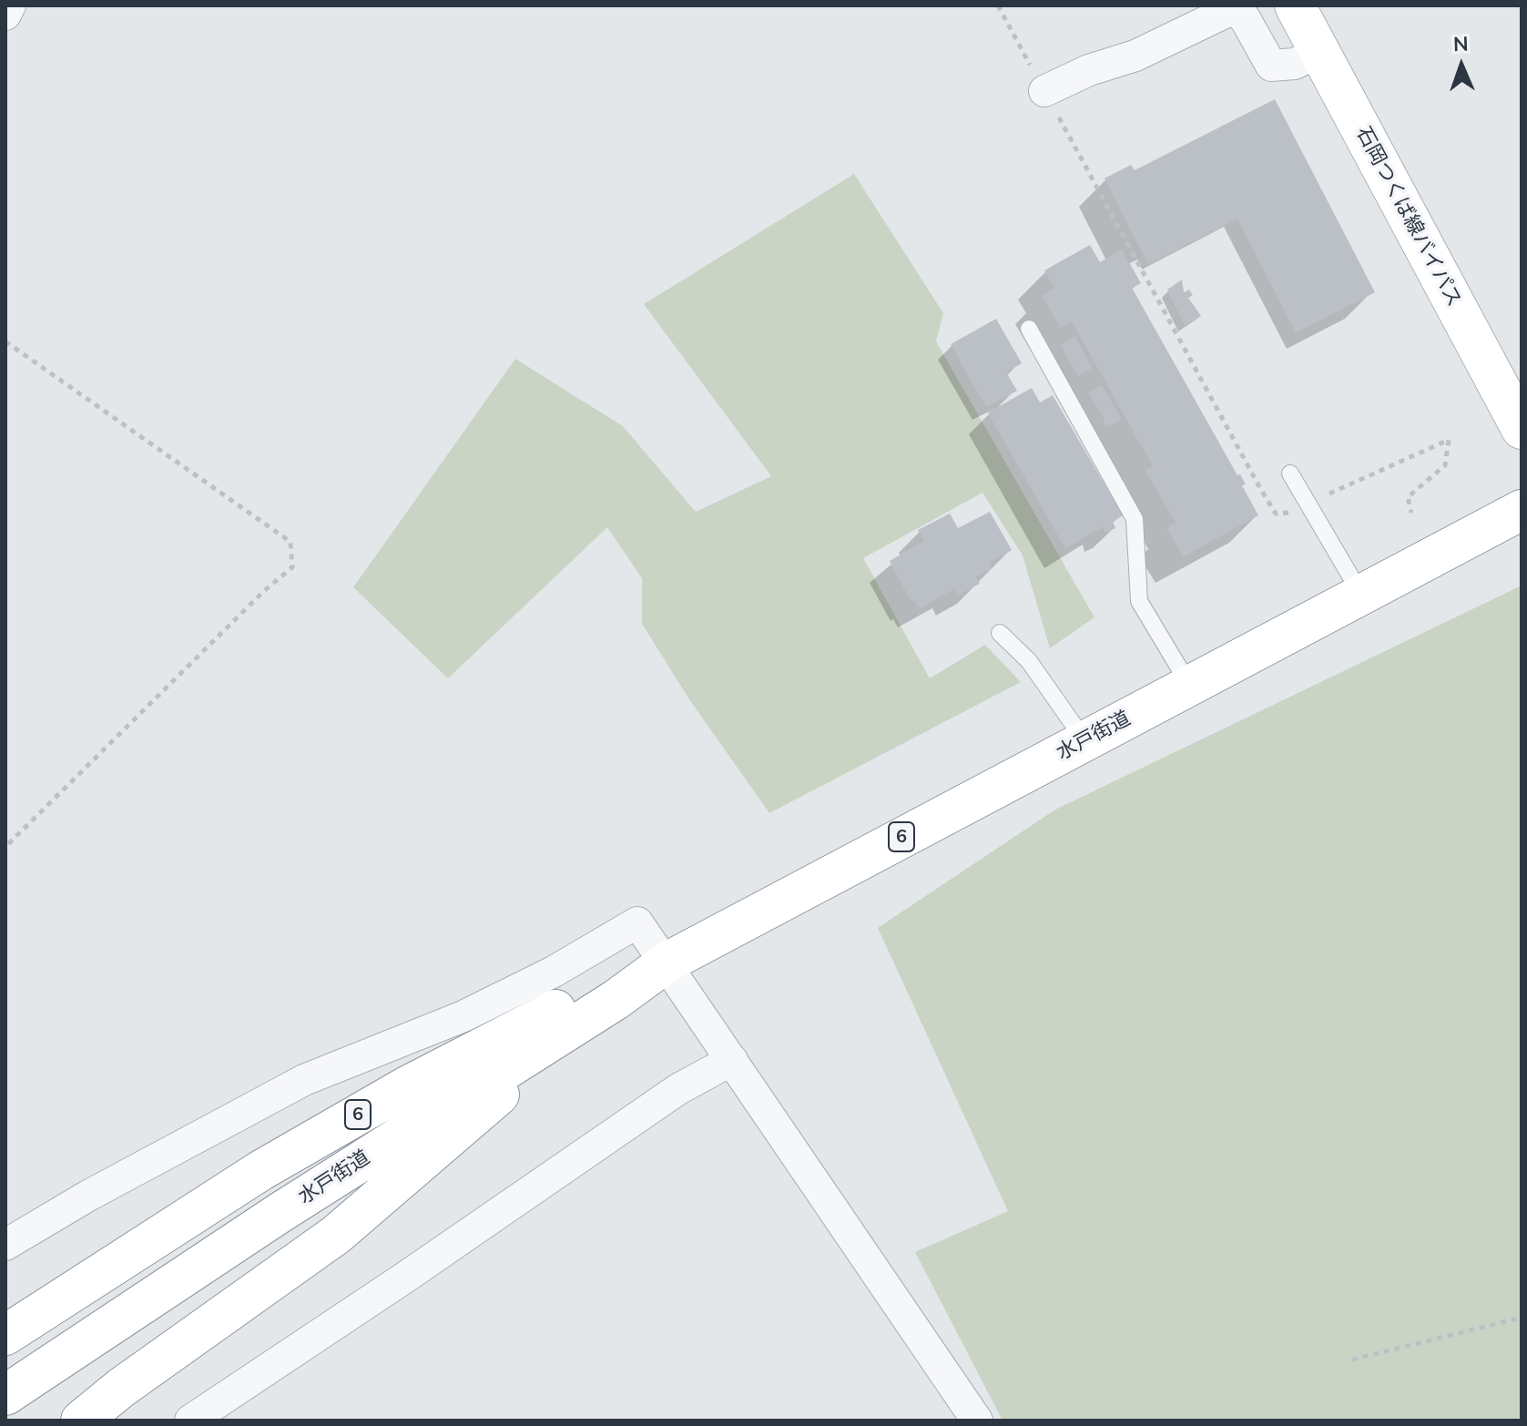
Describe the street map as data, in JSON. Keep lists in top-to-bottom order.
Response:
{
  "streets": {
    "main road": ["石岡つくば線バイパス", "水戸街道", "6"]
  },
  "north": "top"
}
